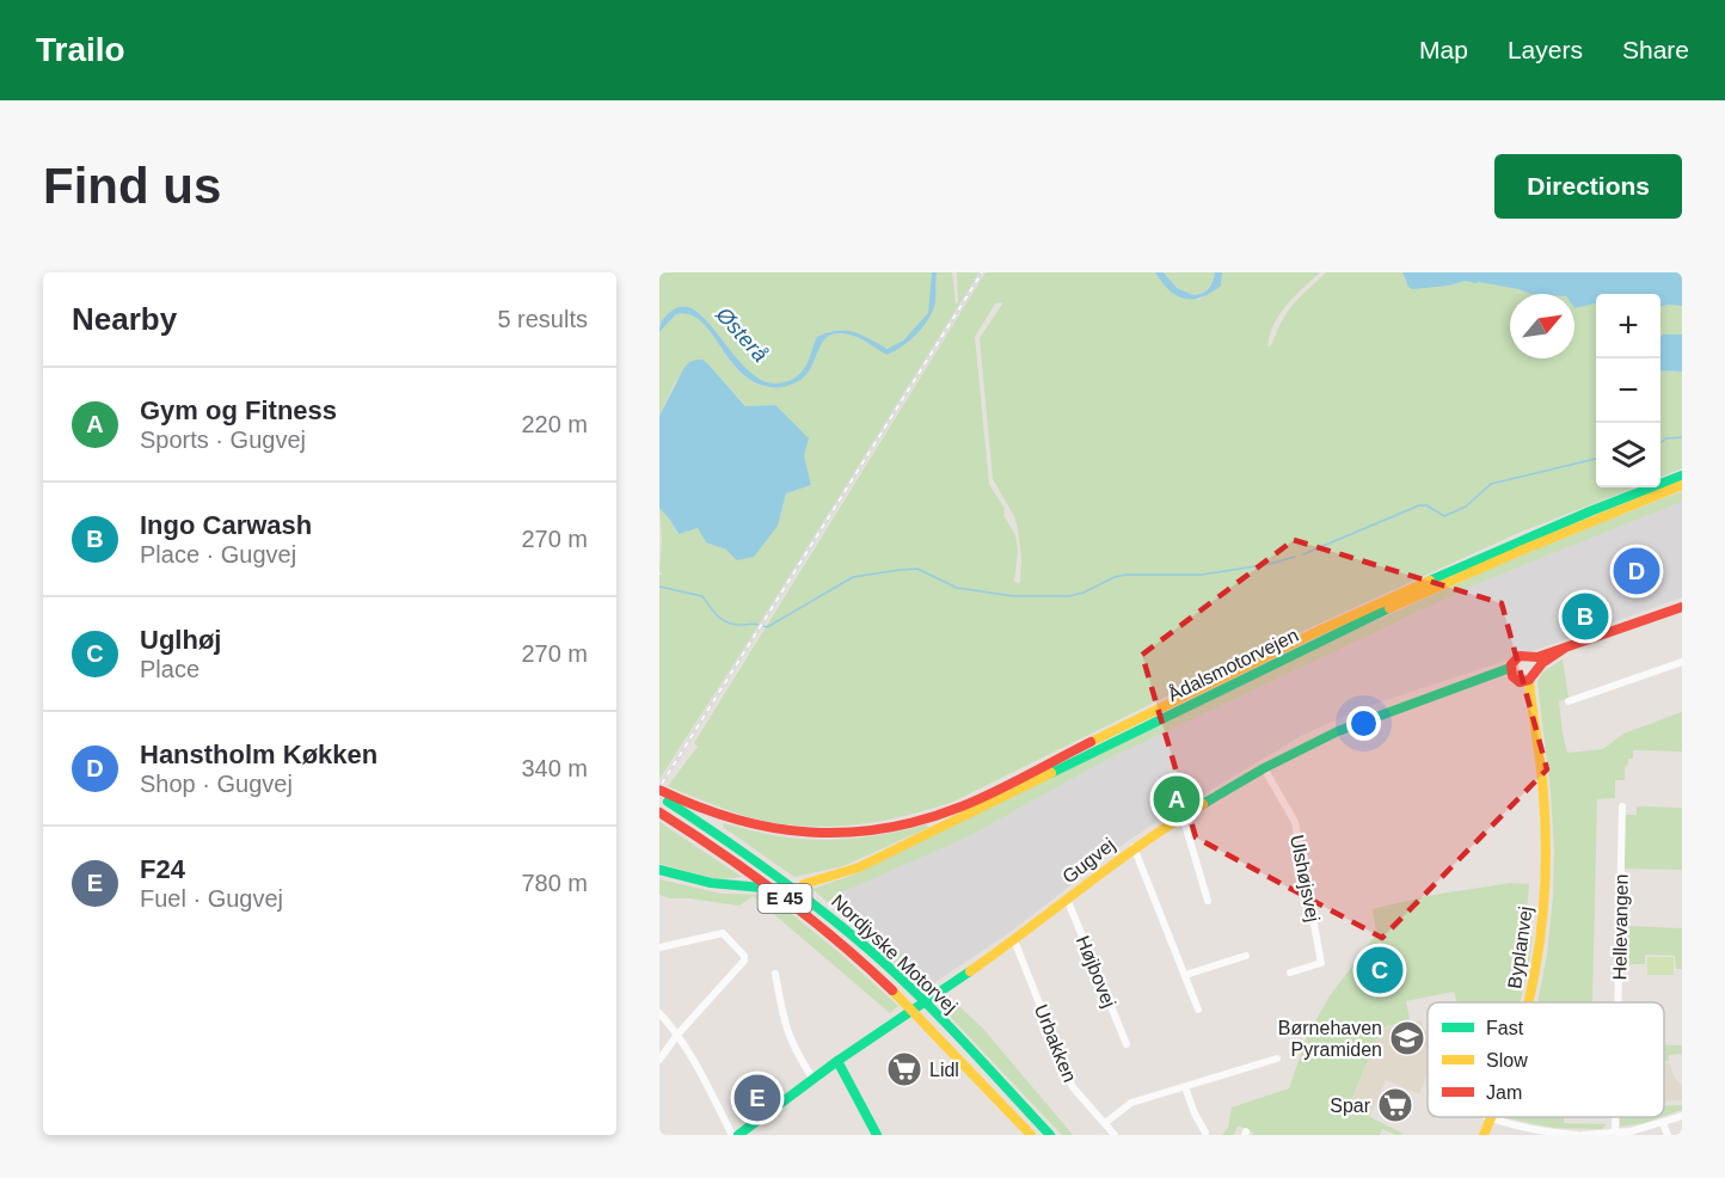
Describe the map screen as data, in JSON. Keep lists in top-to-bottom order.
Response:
{
  "streets": {
    "main road": [
      "Ådalsmotorvejen",
      "Gugvej",
      "E 45",
      "Byplanvej",
      "Nordjyske Motorvej"
    ],
    "street": [
      "Ulshøjsvej",
      "Hellevangen",
      "Højbovej",
      "Urbakken"
    ]
  },
  "crossings": [
    ["Gugvej", "Ulshøjsvej"],
    ["Gugvej", "Byplanvej"],
    ["Gugvej", "Højbovej"],
    ["Gugvej", "Urbakken"]
  ],
  "water": ["Østerå"],
  "places": {
    "school or university": ["Børnehaven Pyramiden"],
    "supermarket": ["Lidl", "Spar"]
  },
  "legend": ["Fast", "Slow", "Jam"],
  "north": "top right",
  "page": {
    "header": "Trailo",
    "nav": ["Map", "Layers", "Share"],
    "buttons": "Directions",
    "title": "Find us",
    "heading": ["Nearby", "5 results"],
    "map_buttons": ["+", "−"],
    "list": [
      {
        "mark": "A",
        "name": "Gym og Fitness",
        "note": "Sports · Gugvej",
        "value": "220 m"
      },
      {
        "mark": "B",
        "name": "Ingo Carwash",
        "note": "Place · Gugvej",
        "value": "270 m"
      },
      {
        "mark": "C",
        "name": "Uglhøj",
        "note": "Place",
        "value": "270 m"
      },
      {
        "mark": "D",
        "name": "Hanstholm Køkken",
        "note": "Shop · Gugvej",
        "value": "340 m"
      },
      {
        "mark": "E",
        "name": "F24",
        "note": "Fuel · Gugvej",
        "value": "780 m"
      }
    ],
    "pins": [
      "D",
      "B",
      "A",
      "C",
      "E"
    ]
  }
}
